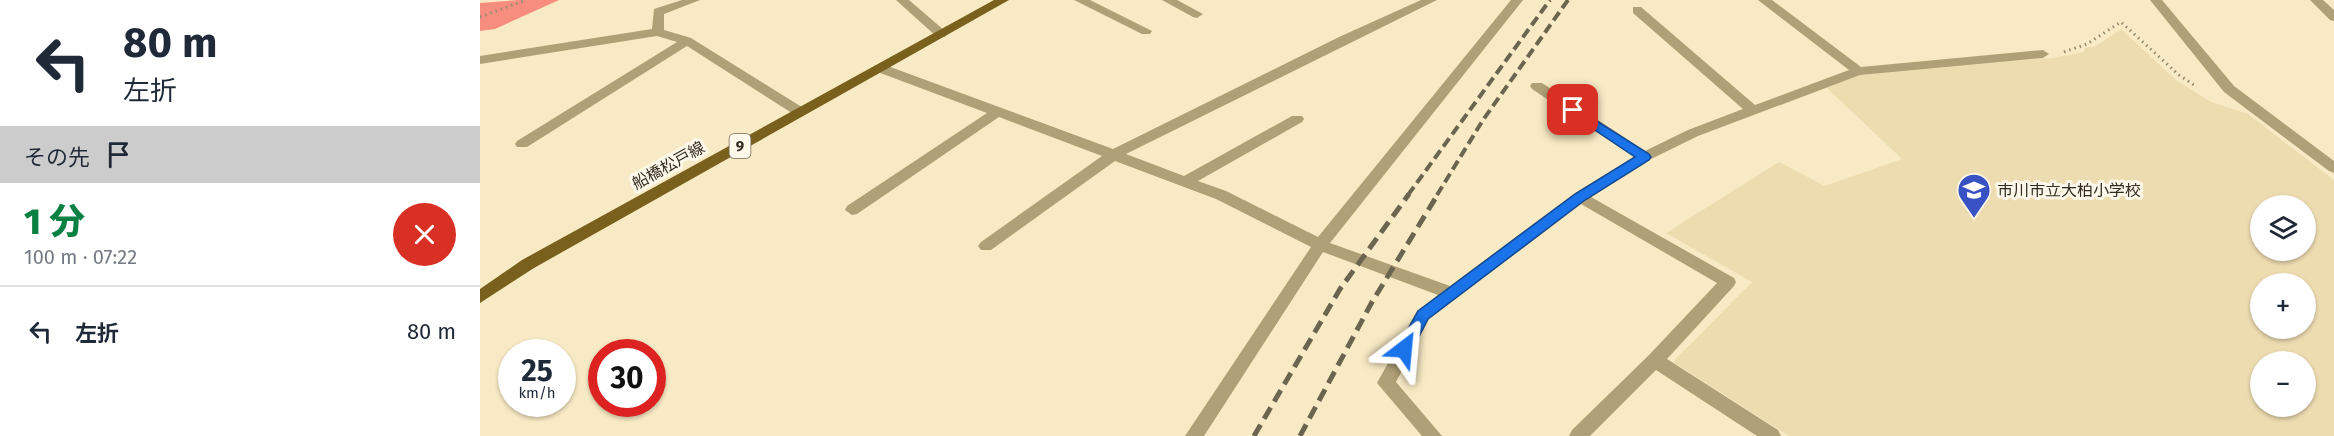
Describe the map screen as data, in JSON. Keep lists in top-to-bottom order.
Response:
{
  "streets": {
    "main road": ["9", "船橋松戸線"]
  },
  "places": {
    "school or university": ["市川市立大柏小学校"]
  },
  "page": {
    "turn": ["80 m", "左折"],
    "then": "その先",
    "heading": ["1 分", "100 m · 07:22"],
    "map_buttons": ["+", "−"],
    "list": [
      {
        "name": "左折",
        "value": "80 m"
      }
    ],
    "speed": "25 km/h",
    "limit": "30"
  }
}
